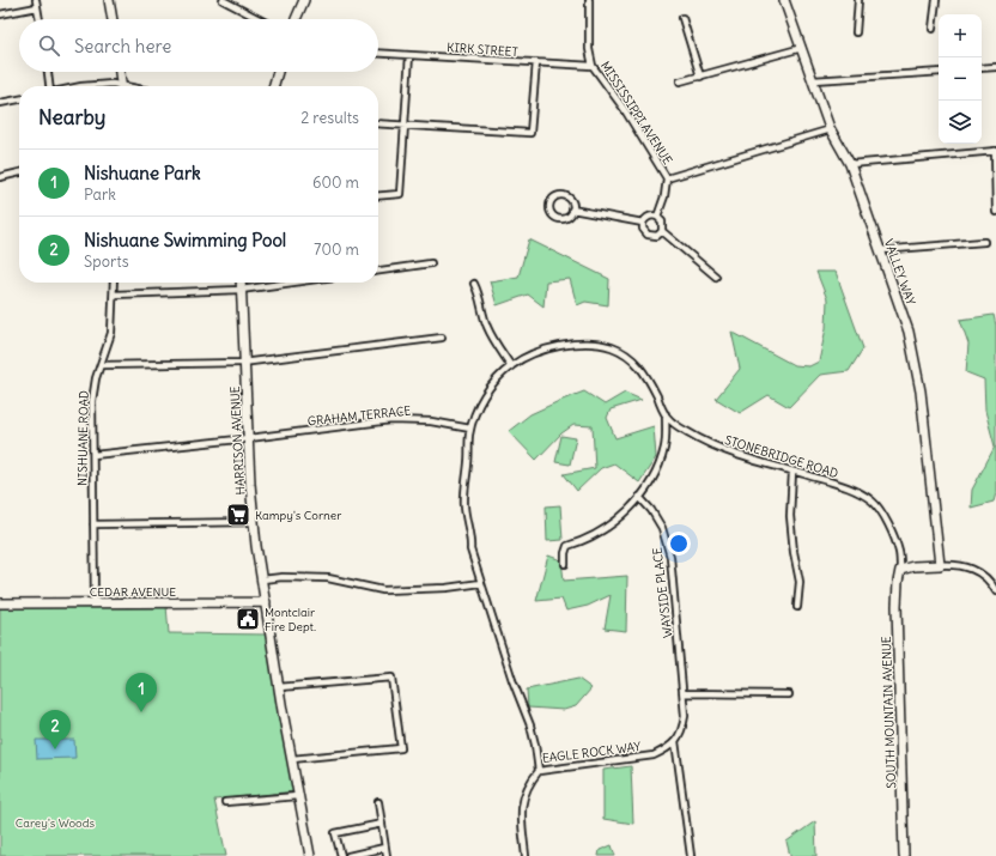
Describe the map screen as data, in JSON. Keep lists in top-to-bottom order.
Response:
{
  "streets": {
    "street": [
      "KIRK STREET",
      "MISSISSIPPI AVENUE",
      "VALLEY WAY",
      "GRAHAM TERRACE",
      "NISHUANE ROAD",
      "HARRISON AVENUE",
      "STONEBRIDGE ROAD",
      "CEDAR AVENUE",
      "WAYSIDE PLACE",
      "SOUTH MOUNTAIN AVENUE",
      "EAGLE ROCK WAY"
    ]
  },
  "crossings": [
    ["KIRK STREET", "MISSISSIPPI AVENUE"],
    ["GRAHAM TERRACE", "NISHUANE ROAD"],
    ["GRAHAM TERRACE", "HARRISON AVENUE"],
    ["GRAHAM TERRACE", "STONEBRIDGE ROAD"],
    ["NISHUANE ROAD", "CEDAR AVENUE"],
    ["HARRISON AVENUE", "CEDAR AVENUE"],
    ["STONEBRIDGE ROAD", "SOUTH MOUNTAIN AVENUE"],
    ["STONEBRIDGE ROAD", "EAGLE ROCK WAY"],
    ["WAYSIDE PLACE", "EAGLE ROCK WAY"]
  ],
  "parks": ["Carey's Woods"],
  "places": {
    "supermarket": ["Kampy's Corner"],
    "public building": ["Montclair Fire Dept."]
  },
  "page": {
    "map_buttons": ["+", "−"],
    "search": "Search here",
    "heading": ["Nearby", "2 results"],
    "list": [
      {
        "mark": "1",
        "name": "Nishuane Park",
        "note": "Park",
        "value": "600 m"
      },
      {
        "mark": "2",
        "name": "Nishuane Swimming Pool",
        "note": "Sports",
        "value": "700 m"
      }
    ],
    "pins": ["1", "2"]
  }
}
